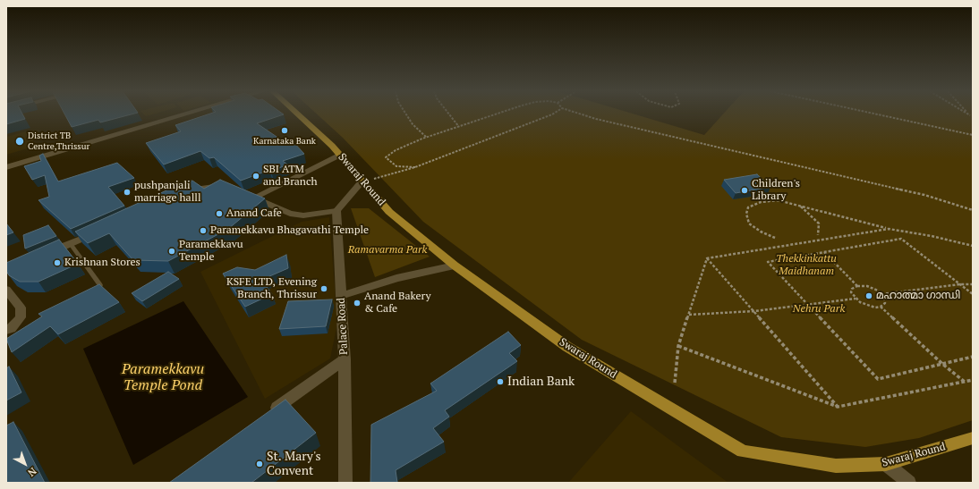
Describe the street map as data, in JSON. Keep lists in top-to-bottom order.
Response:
{
  "streets": {
    "main road": ["Swaraj Round", "Palace Road"]
  },
  "water": ["Paramekkavu Temple Pond"],
  "parks": ["Ramavarma Park", "Thekkinkattu Maidhanam", "Nehru Park"],
  "places": [
    "Karnataka Bank",
    "District TB Centre,Thrissur",
    "SBI ATM and Branch",
    "Children's Library",
    "pushpanjali marriage halll",
    "Anand Cafe",
    "Paramekkavu Bhagavathi Temple",
    "Paramekkavu Temple",
    "Krishnan Stores",
    "KSFE LTD, Evening Branch, Thrissur",
    "മഹാത്മാ ഗാന്ധി",
    "Anand Bakery & Cafe",
    "Indian Bank",
    "St. Mary's Convent"
  ],
  "north": "bottom right"
}
